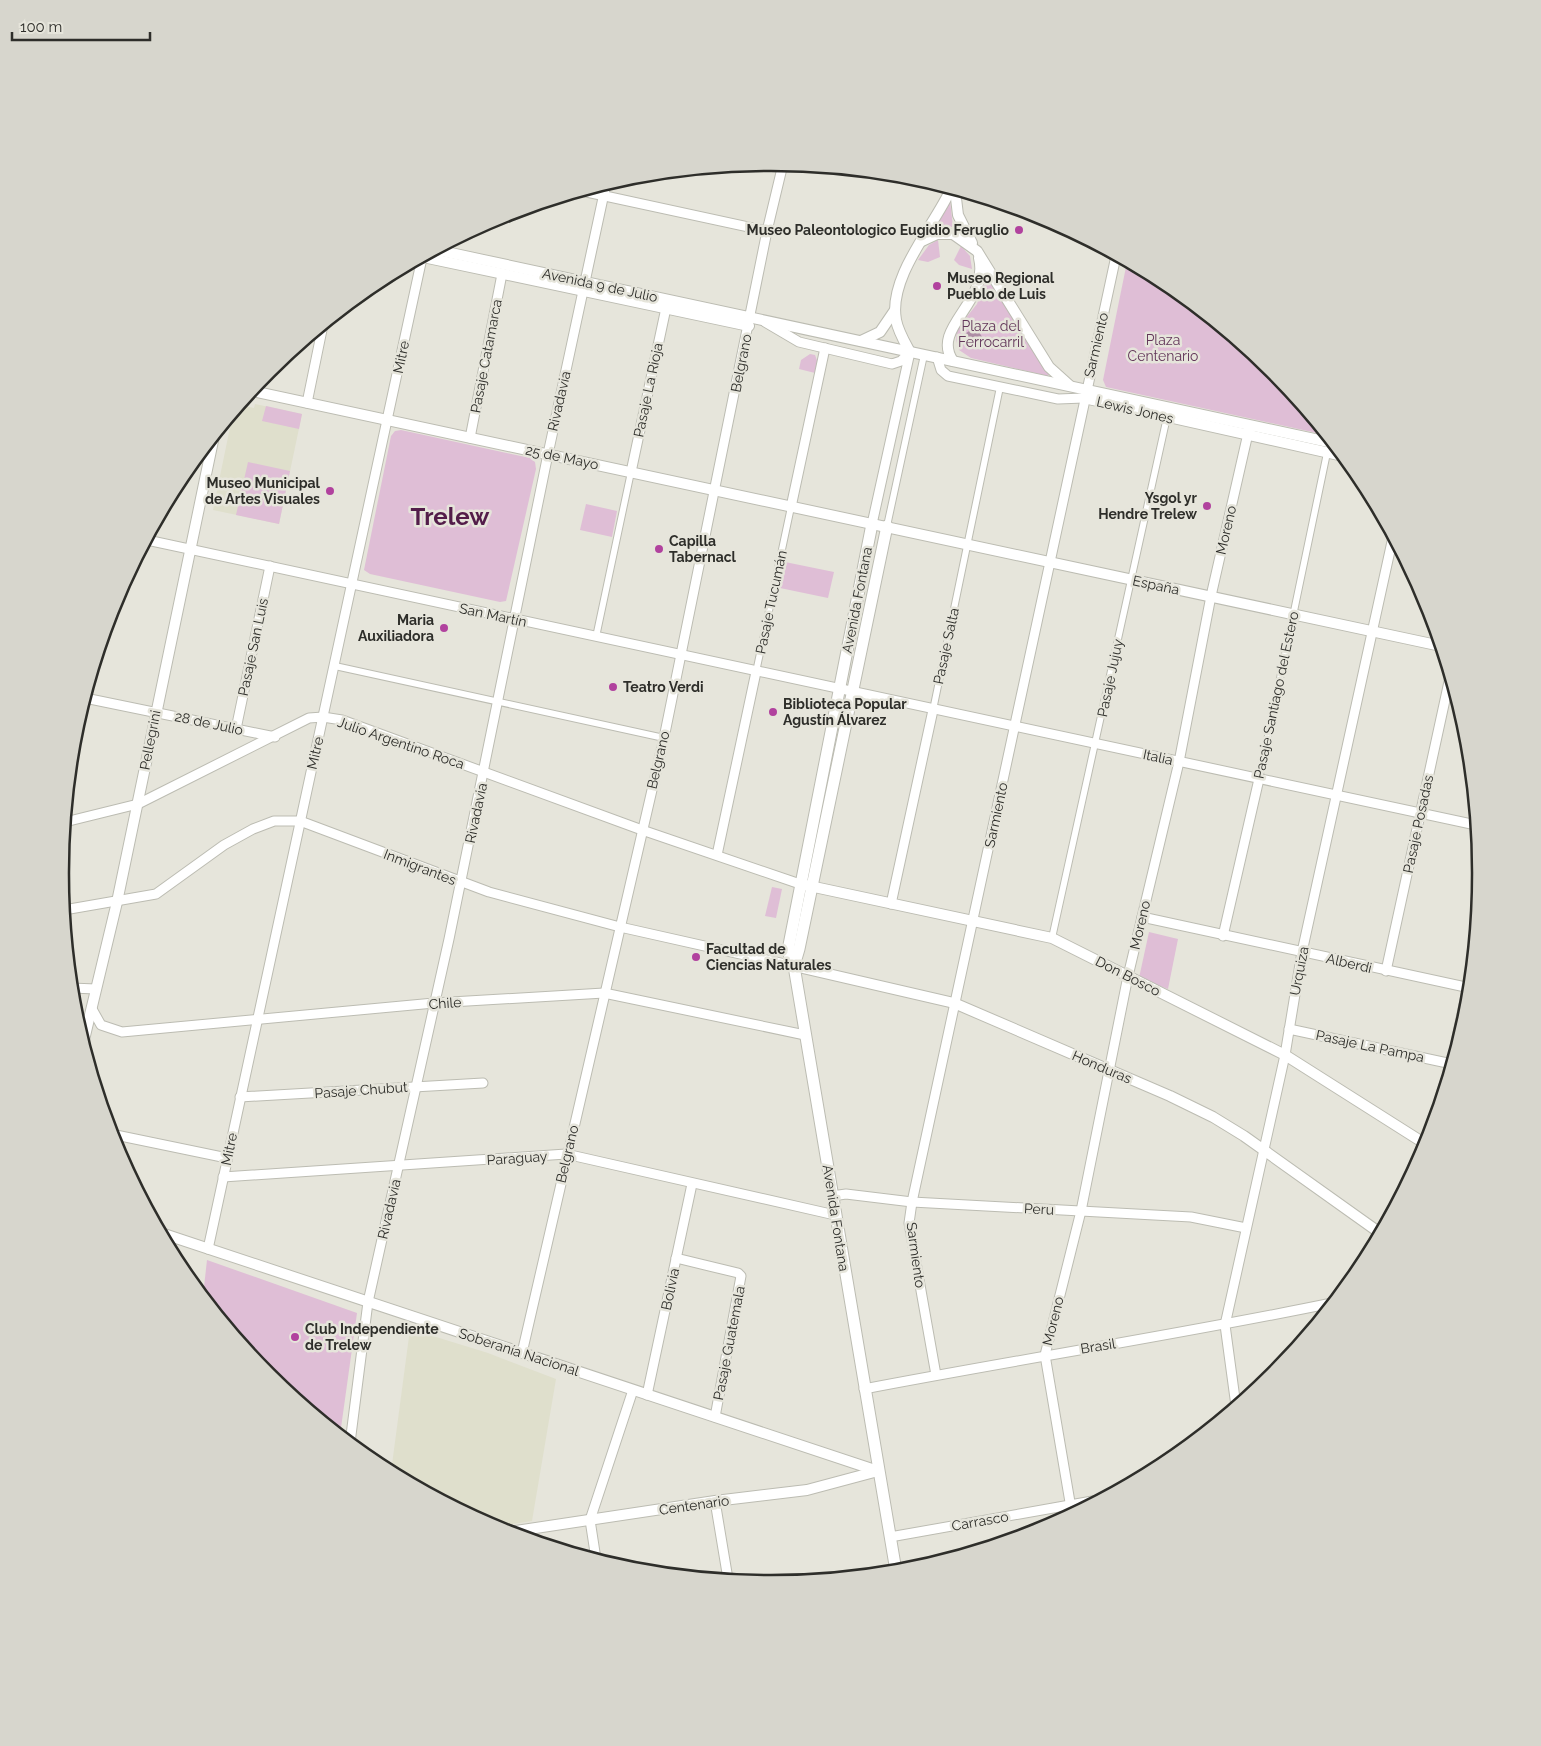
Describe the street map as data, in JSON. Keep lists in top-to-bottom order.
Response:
{
  "streets": {
    "main road": ["Avenida Fontana"],
    "street": [
      "Avenida 9 de Julio",
      "Sarmiento",
      "Pasaje Catamarca",
      "Mitre",
      "Belgrano",
      "Pasaje La Rioja",
      "Rivadavia",
      "Lewis Jones",
      "25 de Mayo",
      "Moreno",
      "España",
      "Pasaje Tucumán",
      "San Martín",
      "Pasaje Salta",
      "Pasaje San Luis",
      "Pasaje Jujuy",
      "Pasaje Santiago del Estero",
      "28 de Julio",
      "Pellegrini",
      "Julio Argentino Roca",
      "Italia",
      "Pasaje Posadas",
      "Inmigrantes",
      "Alberdi",
      "Urquiza",
      "Don Bosco",
      "Chile",
      "Pasaje La Pampa",
      "Honduras",
      "Pasaje Chubut",
      "Paraguay",
      "Peru",
      "Bolivia",
      "Pasaje Guatemala",
      "Brasil",
      "Soberanía Nacional",
      "Centenario",
      "Carrasco"
    ]
  },
  "crossings": [
    ["Avenida 9 de Julio", "Pasaje Catamarca"],
    ["Avenida 9 de Julio", "Belgrano"],
    ["Avenida 9 de Julio", "Pasaje La Rioja"],
    ["Avenida 9 de Julio", "Rivadavia"],
    ["Avenida 9 de Julio", "Lewis Jones"],
    ["Avenida 9 de Julio", "Avenida Fontana"],
    ["Avenida 9 de Julio", "Pasaje Tucumán"],
    ["Sarmiento", "Lewis Jones"],
    ["Sarmiento", "España"],
    ["Sarmiento", "Italia"],
    ["Sarmiento", "Don Bosco"],
    ["Sarmiento", "Honduras"],
    ["Sarmiento", "Peru"],
    ["Sarmiento", "Brasil"],
    ["Pasaje Catamarca", "25 de Mayo"],
    ["Mitre", "25 de Mayo"],
    ["Mitre", "San Martín"],
    ["Mitre", "Julio Argentino Roca"],
    ["Mitre", "Inmigrantes"],
    ["Mitre", "Chile"],
    ["Mitre", "Pasaje Chubut"],
    ["Mitre", "Paraguay"],
    ["Mitre", "Soberanía Nacional"],
    ["Belgrano", "25 de Mayo"],
    ["Belgrano", "San Martín"],
    ["Belgrano", "Julio Argentino Roca"],
    ["Belgrano", "Inmigrantes"],
    ["Belgrano", "Chile"],
    ["Belgrano", "Paraguay"],
    ["Belgrano", "Soberanía Nacional"],
    ["Pasaje La Rioja", "25 de Mayo"],
    ["Rivadavia", "25 de Mayo"],
    ["Rivadavia", "San Martín"],
    ["Rivadavia", "Julio Argentino Roca"],
    ["Rivadavia", "Inmigrantes"],
    ["Rivadavia", "Chile"],
    ["Rivadavia", "Pasaje Chubut"],
    ["Rivadavia", "Paraguay"],
    ["Rivadavia", "Soberanía Nacional"],
    ["Lewis Jones", "Moreno"],
    ["Lewis Jones", "Avenida Fontana"],
    ["Lewis Jones", "Pasaje Salta"],
    ["Lewis Jones", "Pasaje Jujuy"],
    ["Lewis Jones", "Pasaje Santiago del Estero"],
    ["25 de Mayo", "España"],
    ["25 de Mayo", "Avenida Fontana"],
    ["25 de Mayo", "Pasaje Tucumán"],
    ["Moreno", "España"],
    ["Moreno", "Italia"],
    ["Moreno", "Alberdi"],
    ["Moreno", "Don Bosco"],
    ["Moreno", "Honduras"],
    ["Moreno", "Peru"],
    ["Moreno", "Brasil"],
    ["España", "Avenida Fontana"],
    ["España", "Pasaje Salta"],
    ["España", "Pasaje Jujuy"],
    ["España", "Pasaje Santiago del Estero"],
    ["España", "Urquiza"],
    ["Avenida Fontana", "San Martín"],
    ["Avenida Fontana", "Julio Argentino Roca"],
    ["Avenida Fontana", "Italia"],
    ["Avenida Fontana", "Inmigrantes"],
    ["Avenida Fontana", "Don Bosco"],
    ["Avenida Fontana", "Chile"],
    ["Avenida Fontana", "Honduras"],
    ["Avenida Fontana", "Paraguay"],
    ["Avenida Fontana", "Peru"],
    ["Avenida Fontana", "Brasil"],
    ["Avenida Fontana", "Soberanía Nacional"],
    ["Avenida Fontana", "Centenario"],
    ["Avenida Fontana", "Carrasco"],
    ["Pasaje Tucumán", "San Martín"],
    ["Pasaje Tucumán", "Julio Argentino Roca"],
    ["San Martín", "Pasaje San Luis"],
    ["San Martín", "Pellegrini"],
    ["San Martín", "Italia"],
    ["Pasaje Salta", "Italia"],
    ["Pasaje Salta", "Don Bosco"],
    ["Pasaje San Luis", "28 de Julio"],
    ["Pasaje Jujuy", "Italia"],
    ["Pasaje Jujuy", "Don Bosco"],
    ["Pasaje Santiago del Estero", "Italia"],
    ["Pasaje Santiago del Estero", "Alberdi"],
    ["28 de Julio", "Pellegrini"],
    ["28 de Julio", "Julio Argentino Roca"],
    ["Pellegrini", "Julio Argentino Roca"],
    ["Pellegrini", "Inmigrantes"],
    ["Pellegrini", "Chile"],
    ["Julio Argentino Roca", "Don Bosco"],
    ["Italia", "Pasaje Posadas"],
    ["Italia", "Urquiza"],
    ["Pasaje Posadas", "Alberdi"],
    ["Inmigrantes", "Honduras"],
    ["Alberdi", "Urquiza"],
    ["Urquiza", "Don Bosco"],
    ["Urquiza", "Pasaje La Pampa"],
    ["Urquiza", "Honduras"],
    ["Urquiza", "Peru"],
    ["Urquiza", "Brasil"],
    ["Paraguay", "Bolivia"],
    ["Bolivia", "Pasaje Guatemala"],
    ["Bolivia", "Soberanía Nacional"],
    ["Pasaje Guatemala", "Soberanía Nacional"],
    ["Soberanía Nacional", "Centenario"]
  ],
  "districts": ["Trelew"],
  "parks": ["Plaza del Ferrocarril", "Plaza Centenario"],
  "places": [
    "Museo Paleontologico Eugidio Feruglio",
    "Museo Regional Pueblo de Luis",
    "Museo Municipal de Artes Visuales",
    "Ysgol yr Hendre Trelew",
    "Capilla Tabernacl",
    "Maria Auxiliadora",
    "Teatro Verdi",
    "Biblioteca Popular Agustín Álvarez",
    "Facultad de Ciencias Naturales",
    "Club Independiente de Trelew"
  ],
  "scale_bar": "100 m"
}
